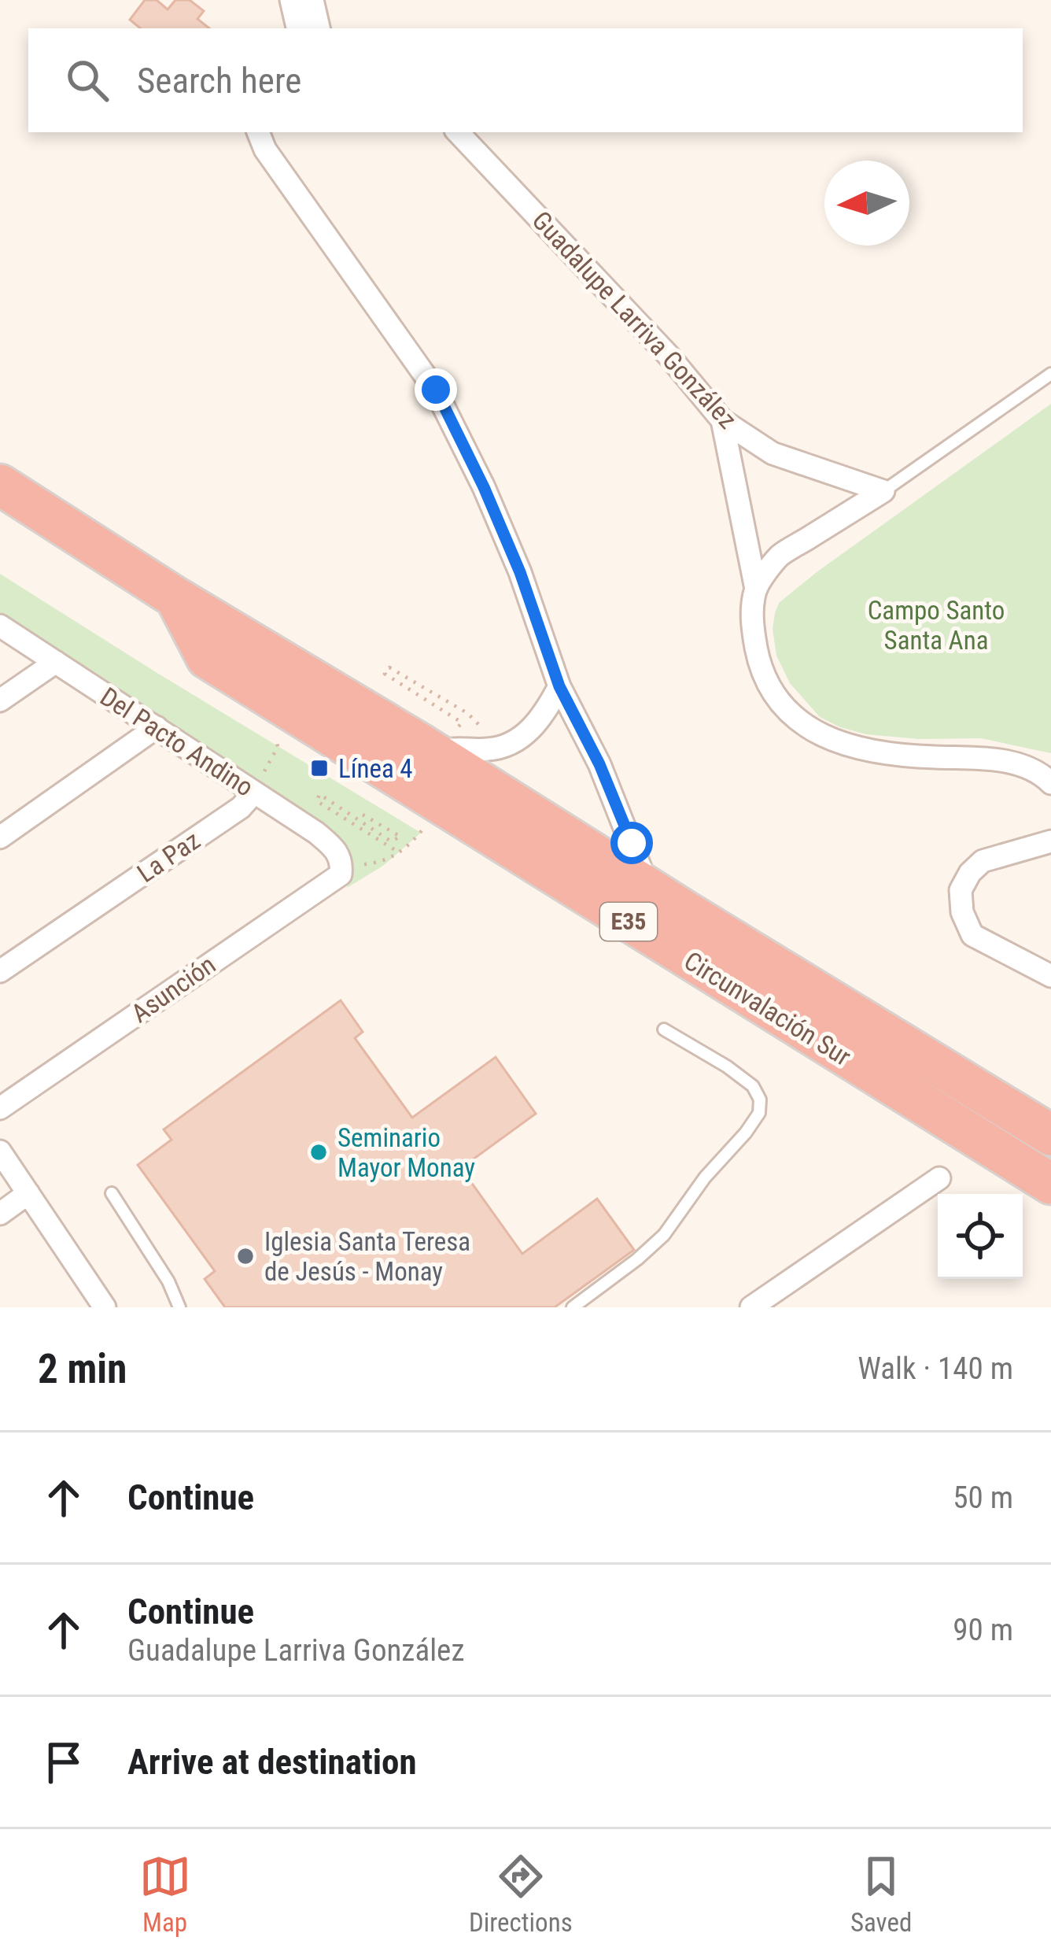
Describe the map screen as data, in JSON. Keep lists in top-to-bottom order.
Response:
{
  "streets": {
    "highway": ["E35", "Circunvalación Sur"],
    "street": [
      "Guadalupe Larriva González",
      "Del Pacto Andino",
      "La Paz",
      "Asunción"
    ]
  },
  "crossings": [
    ["Del Pacto Andino", "La Paz"],
    ["Del Pacto Andino", "Asunción"]
  ],
  "parks": ["Campo Santo Santa Ana"],
  "places": {
    "transit": ["Línea 4"],
    "other": ["Seminario Mayor Monay", "Iglesia Santa Teresa de Jesús - Monay"]
  },
  "north": "left",
  "page": {
    "search": "Search here",
    "heading": ["2 min", "Walk · 140 m"],
    "list": [
      ["Continue", "50 m"],
      ["Continue", "Guadalupe Larriva González", "90 m"],
      "Arrive at destination"
    ],
    "nav": ["Map", "Directions", "Saved"]
  }
}
